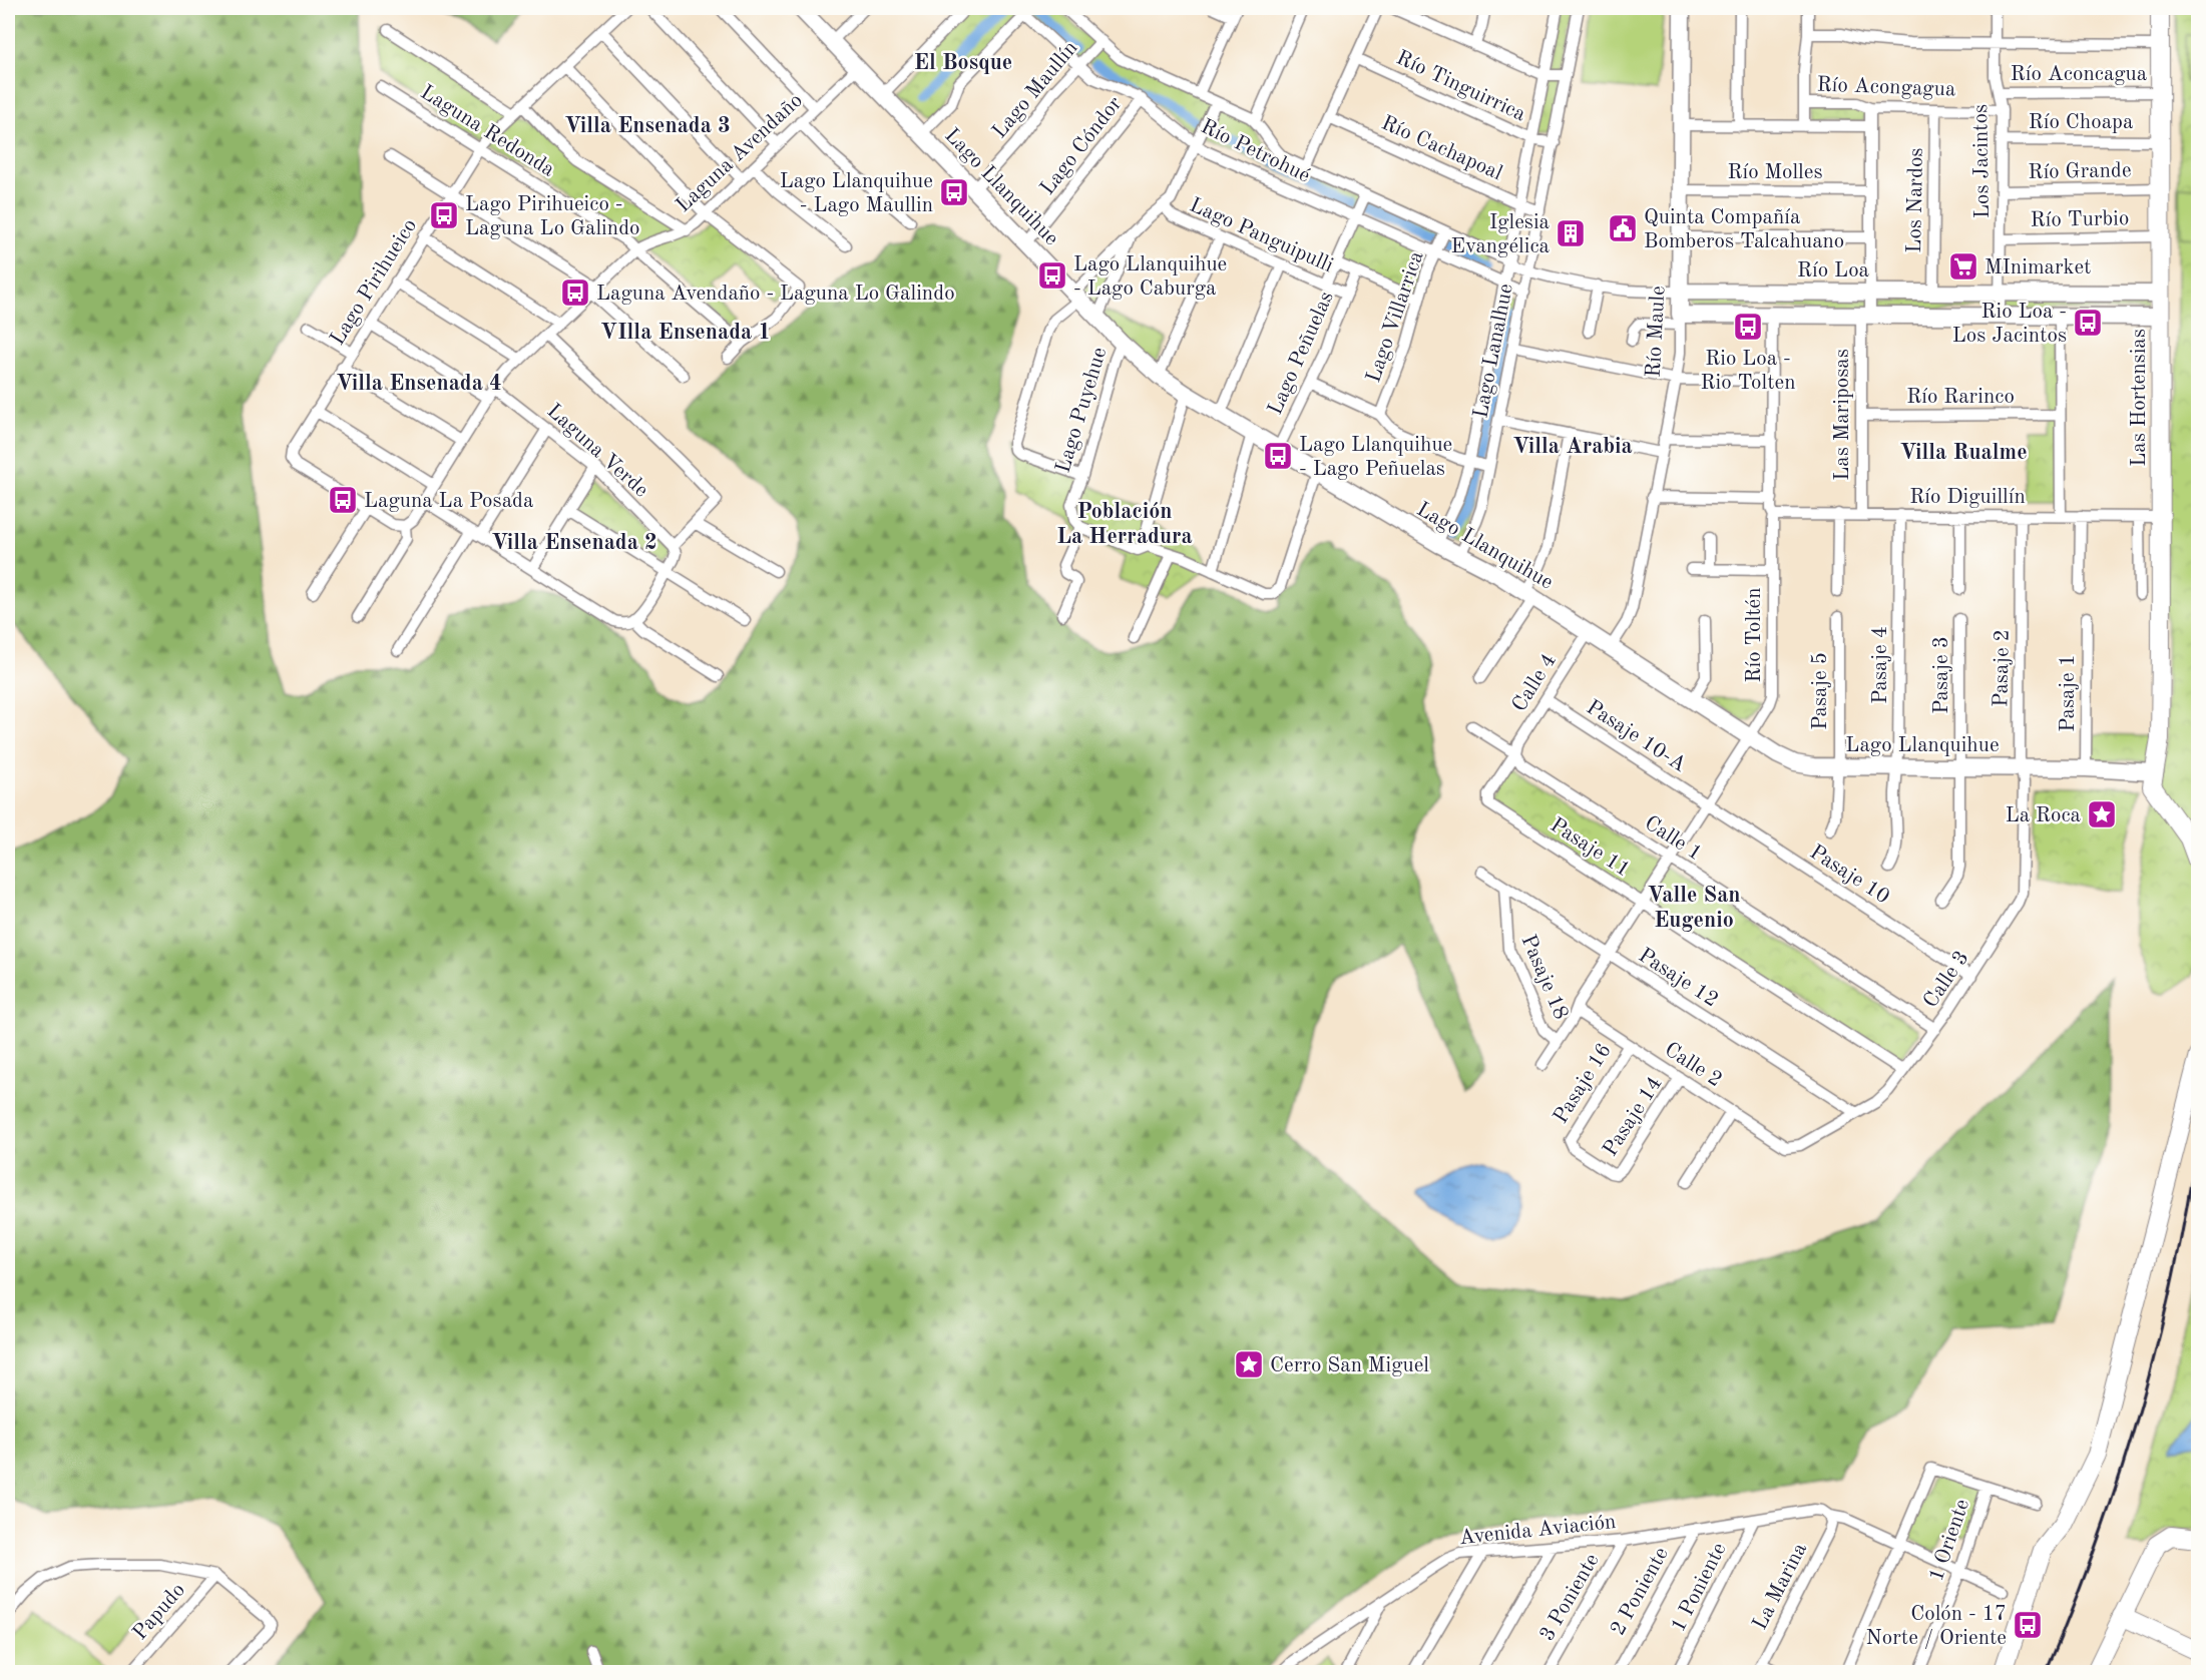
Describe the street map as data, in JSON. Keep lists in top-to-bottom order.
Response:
{
  "streets": {
    "main road": ["Las Hortensias"],
    "street": [
      "Río Aconcagua",
      "Río Tinguirrica",
      "Río Acongagua",
      "Lago Maullín",
      "Río Choapa",
      "Laguna Redonda",
      "Lago Cóndor",
      "Río Cachapoal",
      "Río Petrohué",
      "Laguna Avendaño",
      "Los Jacintos",
      "Río Grande",
      "Río Molles",
      "Lago Llanquihue",
      "Los Nardos",
      "Río Turbio",
      "Lago Panguipulli",
      "Río Loa",
      "Lago Pirihueico",
      "Lago Villarrica",
      "Río Maule",
      "Lago Lanalhue",
      "Lago Peñuelas",
      "Río Rarinco",
      "Lago Puyehue",
      "Las Mariposas",
      "Laguna Verde",
      "Río Diguillín",
      "Río Toltén",
      "Pasaje 4",
      "Pasaje 2",
      "Pasaje 3",
      "Calle 4",
      "Pasaje 5",
      "Pasaje 1",
      "Pasaje 10-A",
      "Calle 1",
      "Pasaje 11",
      "Pasaje 10",
      "Pasaje 18",
      "Pasaje 12",
      "Calle 3",
      "Calle 2",
      "Pasaje 16",
      "Pasaje 14",
      "Avenida Aviación",
      "1 Oriente",
      "La Marina",
      "1 Poniente",
      "2 Poniente",
      "3 Poniente",
      "Papudo"
    ]
  },
  "crossings": [
    ["Río Aconcagua", "Los Jacintos"],
    ["Río Aconcagua", "Las Hortensias"],
    ["Río Tinguirrica", "Lago Lanalhue"],
    ["Río Acongagua", "Los Jacintos"],
    ["Río Acongagua", "Los Nardos"],
    ["Río Acongagua", "Río Maule"],
    ["Río Acongagua", "Las Mariposas"],
    ["Lago Maullín", "Río Petrohué"],
    ["Lago Maullín", "Lago Llanquihue"],
    ["Río Choapa", "Los Jacintos"],
    ["Río Choapa", "Las Hortensias"],
    ["Laguna Redonda", "Laguna Avendaño"],
    ["Laguna Redonda", "Lago Pirihueico"],
    ["Lago Cóndor", "Río Petrohué"],
    ["Lago Cóndor", "Lago Llanquihue"],
    ["Río Cachapoal", "Lago Lanalhue"],
    ["Río Petrohué", "Río Loa"],
    ["Río Petrohué", "Lago Villarrica"],
    ["Río Petrohué", "Lago Lanalhue"],
    ["Río Petrohué", "Lago Peñuelas"],
    ["Laguna Avendaño", "Lago Llanquihue"],
    ["Laguna Avendaño", "Laguna Verde"],
    ["Los Jacintos", "Río Grande"],
    ["Los Jacintos", "Río Turbio"],
    ["Los Jacintos", "Río Loa"],
    ["Río Grande", "Las Hortensias"],
    ["Río Molles", "Río Maule"],
    ["Río Molles", "Las Mariposas"],
    ["Lago Llanquihue", "Río Maule"],
    ["Lago Llanquihue", "Lago Lanalhue"],
    ["Lago Llanquihue", "Lago Peñuelas"],
    ["Lago Llanquihue", "Las Hortensias"],
    ["Lago Llanquihue", "Lago Puyehue"],
    ["Lago Llanquihue", "Río Toltén"],
    ["Lago Llanquihue", "Pasaje 4"],
    ["Lago Llanquihue", "Pasaje 2"],
    ["Lago Llanquihue", "Pasaje 3"],
    ["Lago Llanquihue", "Calle 4"],
    ["Lago Llanquihue", "Pasaje 5"],
    ["Lago Llanquihue", "Pasaje 1"],
    ["Lago Llanquihue", "Calle 3"],
    ["Los Nardos", "Río Loa"],
    ["Río Turbio", "Las Hortensias"],
    ["Lago Panguipulli", "Lago Villarrica"],
    ["Lago Panguipulli", "Lago Peñuelas"],
    ["Río Loa", "Río Maule"],
    ["Río Loa", "Lago Lanalhue"],
    ["Río Loa", "Las Hortensias"],
    ["Río Loa", "Las Mariposas"],
    ["Lago Pirihueico", "Laguna Verde"],
    ["Río Rarinco", "Las Mariposas"],
    ["Las Hortensias", "Río Diguillín"],
    ["Las Mariposas", "Río Diguillín"],
    ["Río Diguillín", "Río Toltén"],
    ["Río Diguillín", "Pasaje 4"],
    ["Río Diguillín", "Pasaje 2"],
    ["Río Toltén", "Pasaje 10-A"],
    ["Río Toltén", "Calle 1"],
    ["Río Toltén", "Pasaje 11"],
    ["Río Toltén", "Pasaje 10"],
    ["Río Toltén", "Pasaje 18"],
    ["Río Toltén", "Pasaje 12"],
    ["Río Toltén", "Calle 2"],
    ["Pasaje 2", "Calle 3"],
    ["Calle 4", "Pasaje 10-A"],
    ["Calle 4", "Calle 1"],
    ["Calle 4", "Pasaje 11"],
    ["Pasaje 10-A", "Pasaje 10"],
    ["Calle 1", "Pasaje 11"],
    ["Calle 1", "Calle 3"],
    ["Pasaje 11", "Calle 3"],
    ["Pasaje 10", "Calle 3"],
    ["Pasaje 18", "Pasaje 12"],
    ["Pasaje 12", "Calle 3"],
    ["Calle 3", "Calle 2"],
    ["Calle 2", "Pasaje 16"],
    ["Calle 2", "Pasaje 14"],
    ["Pasaje 16", "Pasaje 14"],
    ["Avenida Aviación", "1 Oriente"],
    ["Avenida Aviación", "La Marina"],
    ["Avenida Aviación", "1 Poniente"],
    ["Avenida Aviación", "2 Poniente"],
    ["Avenida Aviación", "3 Poniente"]
  ],
  "districts": [
    "El Bosque",
    "Villa Ensenada 3",
    "VIlla Ensenada 1",
    "Villa Ensenada 4",
    "Villa Arabia",
    "Villa Rualme",
    "Población La Herradura",
    "Villa Ensenada 2",
    "Valle San Eugenio"
  ],
  "places": {
    "bus stop": [
      "Lago Llanquihue - Lago Maullin",
      "Lago Pirihueico - Laguna Lo Galindo",
      "Lago Llanquihue - Lago Caburga",
      "Laguna Avendaño - Laguna Lo Galindo",
      "Rio Loa - Los Jacintos",
      "Rio Loa - Rio Tolten",
      "Lago Llanquihue - Lago Peñuelas",
      "Laguna La Posada",
      "Colón - 17 Norte / Oriente"
    ],
    "public building": ["Quinta Compañía Bomberos Talcahuano"],
    "building": ["Iglesia Evangélica"],
    "supermarket": ["MInimarket"],
    "place": ["La Roca", "Cerro San Miguel"]
  }
}
